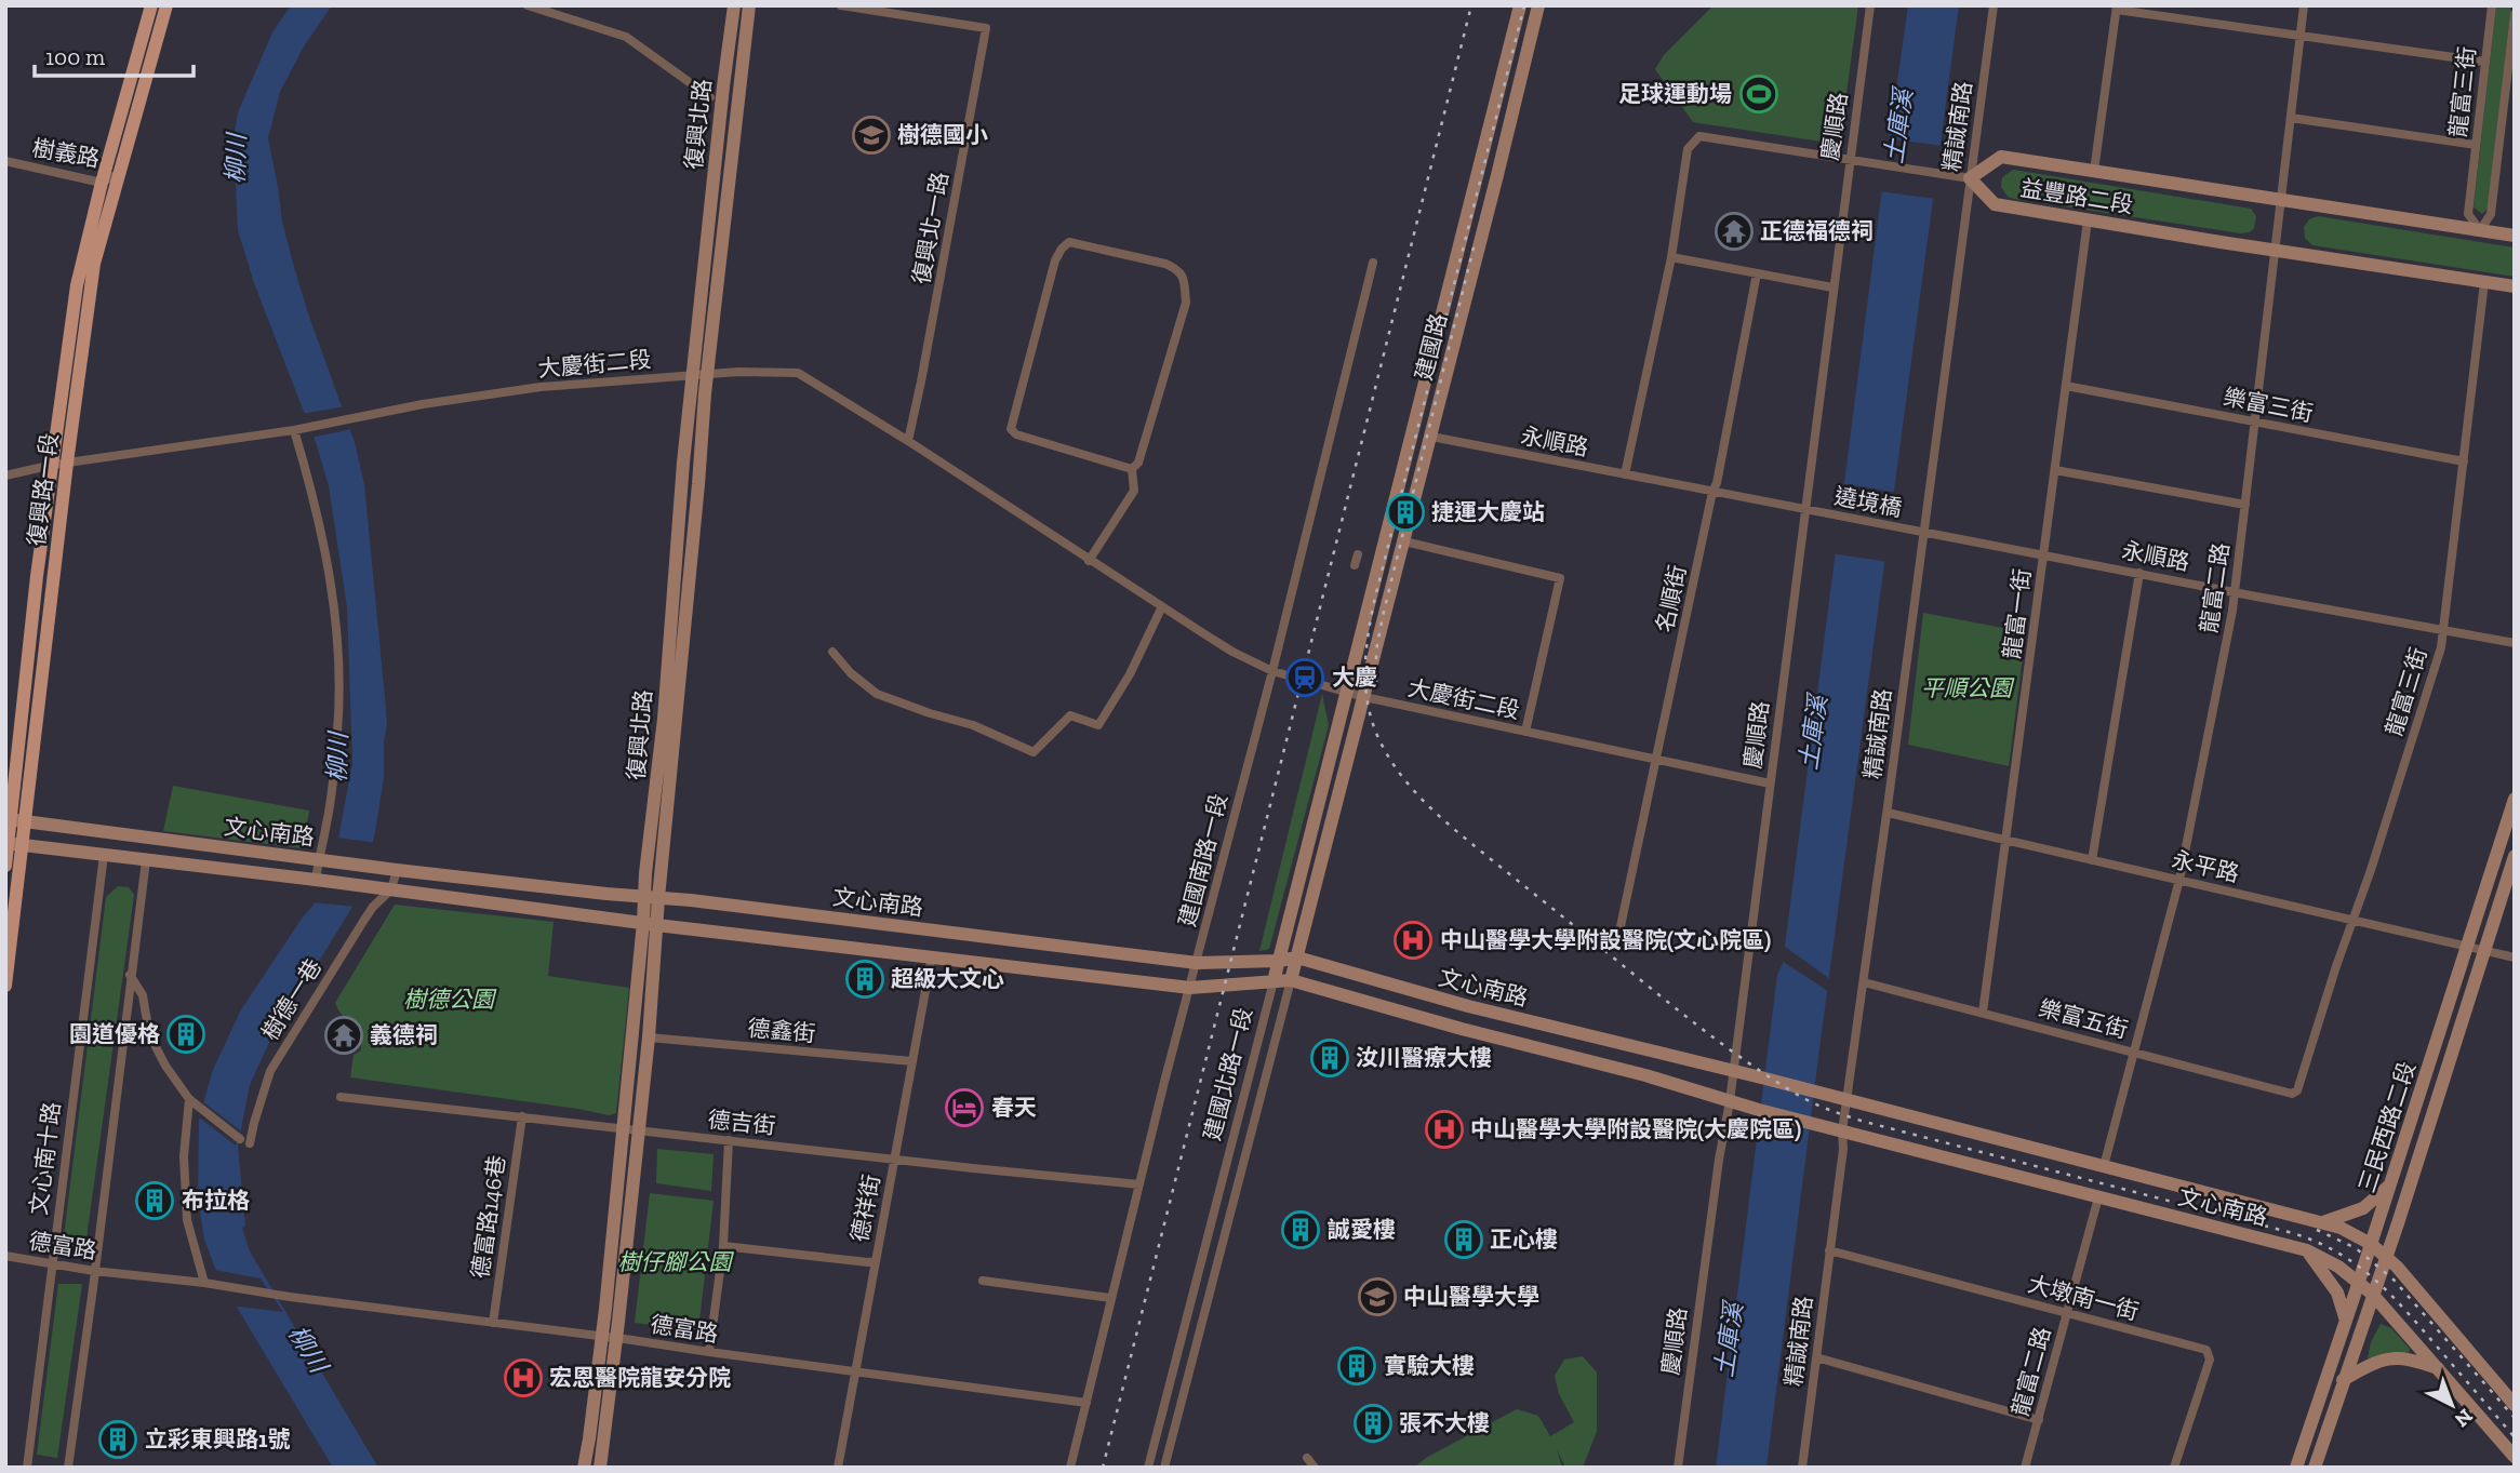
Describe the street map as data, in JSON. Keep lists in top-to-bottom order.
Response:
{
  "streets": {
    "main road": [
      "復興北路",
      "益豐路二段",
      "建國路",
      "復興路一段",
      "文心南路",
      "建國北路一段",
      "三民西路二段"
    ],
    "street": [
      "龍富三街",
      "慶順路",
      "精誠南路",
      "樹義路",
      "復興北一路",
      "大慶街二段",
      "樂富三街",
      "永順路",
      "遶境橋",
      "龍富二路",
      "名順街",
      "龍富一街",
      "建國南路一段",
      "永平路",
      "樹德一巷",
      "樂富五街",
      "德鑫街",
      "德吉街",
      "文心南十路",
      "德祥街",
      "德富路146巷",
      "德富路",
      "大墩南一街"
    ]
  },
  "crossings": [
    ["龍富三街", "益豐路二段"],
    ["龍富三街", "樂富三街"],
    ["龍富三街", "永順路"],
    ["龍富三街", "永平路"],
    ["龍富三街", "樂富五街"],
    ["復興北路", "大慶街二段"],
    ["復興北路", "文心南路"],
    ["復興北路", "德鑫街"],
    ["復興北路", "德吉街"],
    ["復興北路", "德富路"],
    ["慶順路", "大慶街二段"],
    ["慶順路", "永順路"],
    ["慶順路", "遶境橋"],
    ["慶順路", "文心南路"],
    ["精誠南路", "益豐路二段"],
    ["精誠南路", "永順路"],
    ["精誠南路", "遶境橋"],
    ["精誠南路", "文心南路"],
    ["精誠南路", "永平路"],
    ["精誠南路", "樂富五街"],
    ["精誠南路", "大墩南一街"],
    ["樹義路", "復興路一段"],
    ["益豐路二段", "龍富二路"],
    ["益豐路二段", "龍富一街"],
    ["復興北一路", "大慶街二段"],
    ["建國路", "大慶街二段"],
    ["建國路", "永順路"],
    ["建國路", "建國北路一段"],
    ["大慶街二段", "復興路一段"],
    ["大慶街二段", "名順街"],
    ["大慶街二段", "建國南路一段"],
    ["大慶街二段", "建國北路一段"],
    ["樂富三街", "龍富二路"],
    ["樂富三街", "龍富一街"],
    ["永順路", "遶境橋"],
    ["永順路", "龍富二路"],
    ["永順路", "名順街"],
    ["永順路", "龍富一街"],
    ["復興路一段", "文心南路"],
    ["龍富二路", "文心南路"],
    ["龍富二路", "永平路"],
    ["龍富二路", "樂富五街"],
    ["龍富二路", "大墩南一街"],
    ["龍富一街", "永平路"],
    ["龍富一街", "樂富五街"],
    ["文心南路", "建國南路一段"],
    ["文心南路", "樹德一巷"],
    ["文心南路", "建國北路一段"],
    ["文心南路", "三民西路二段"],
    ["文心南路", "文心南十路"],
    ["文心南路", "德祥街"],
    ["建國南路一段", "德吉街"],
    ["建國南路一段", "德富路"],
    ["永平路", "三民西路二段"],
    ["德鑫街", "德祥街"],
    ["德吉街", "德祥街"],
    ["德吉街", "德富路146巷"],
    ["文心南十路", "德富路"],
    ["德祥街", "德富路"],
    ["德富路146巷", "德富路"]
  ],
  "water": ["土庫溪", "柳川"],
  "parks": ["平順公園", "樹德公園", "樹仔腳公園"],
  "places": {
    "sports": ["足球運動場"],
    "school or university": ["樹德國小", "中山醫學大學"],
    "temple": ["正德福德祠", "義德祠"],
    "building": [
      "捷運大慶站",
      "超級大文心",
      "園道優格",
      "汝川醫療大樓",
      "布拉格",
      "誠愛樓",
      "正心樓",
      "實驗大樓",
      "張不大樓",
      "立彩東興路1號"
    ],
    "station": ["大慶"],
    "hospital": ["中山醫學大學附設醫院(文心院區)", "中山醫學大學附設醫院(大慶院區)", "宏恩醫院龍安分院"],
    "hotel": ["春天"]
  },
  "scale_bar": "100 m",
  "north": "bottom right"
}
